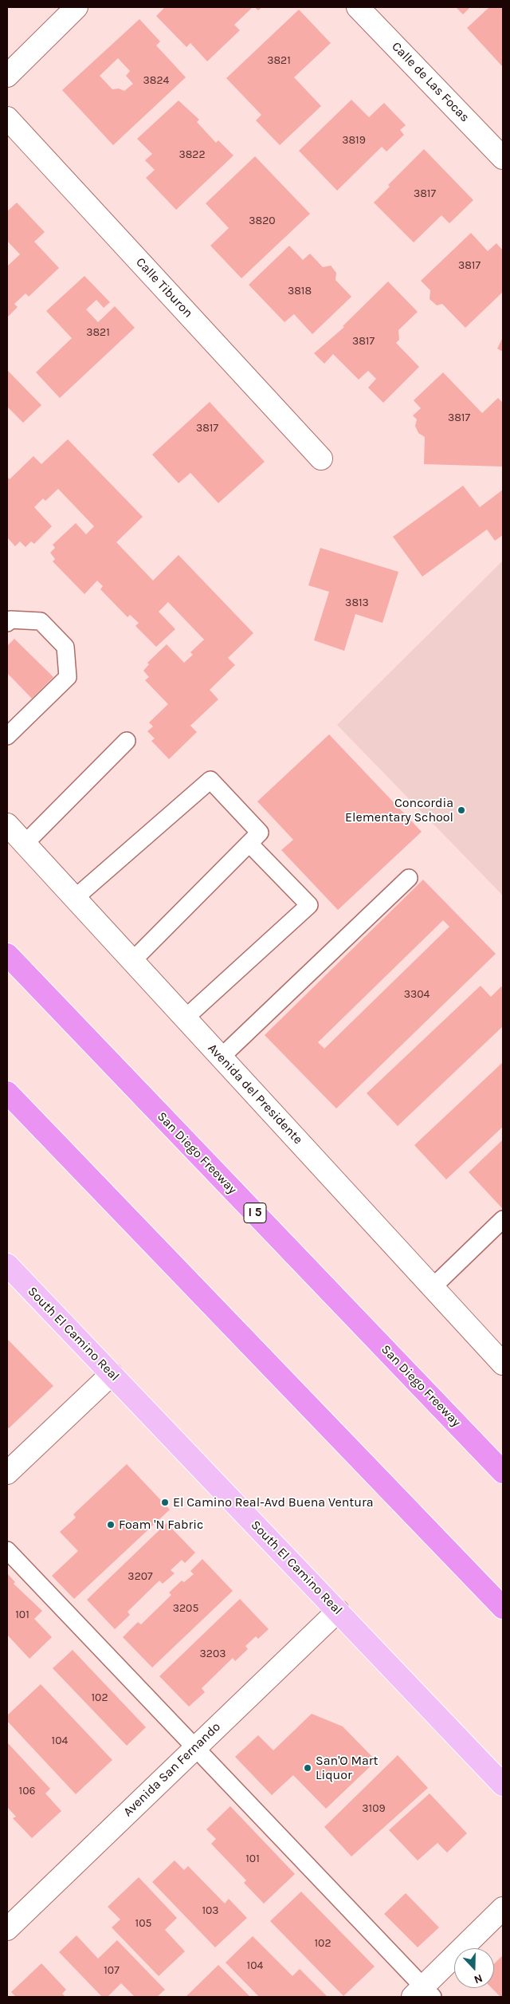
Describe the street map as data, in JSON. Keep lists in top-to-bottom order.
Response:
{
  "streets": {
    "highway": ["San Diego Freeway", "I 5"],
    "main road": ["South El Camino Real"],
    "street": [
      "Calle de Las Focas",
      "Calle Tiburon",
      "Avenida del Presidente",
      "Avenida San Fernando"
    ]
  },
  "crossings": [
    ["South El Camino Real", "Avenida San Fernando"]
  ],
  "places": [
    "Concordia Elementary School",
    "El Camino Real-Avd Buena Ventura",
    "Foam 'N Fabric",
    "San'O Mart Liquor"
  ],
  "house_numbers": [
    "3821",
    "3824",
    "3819",
    "3822",
    "3817",
    "3820",
    "3817",
    "3818",
    "3821",
    "3817",
    "3817",
    "3817",
    "3813",
    "3304",
    "3207",
    "3205",
    "101",
    "3203",
    "102",
    "104",
    "106",
    "3109",
    "101",
    "103",
    "105",
    "102",
    "104",
    "107"
  ],
  "north": "bottom"
}
